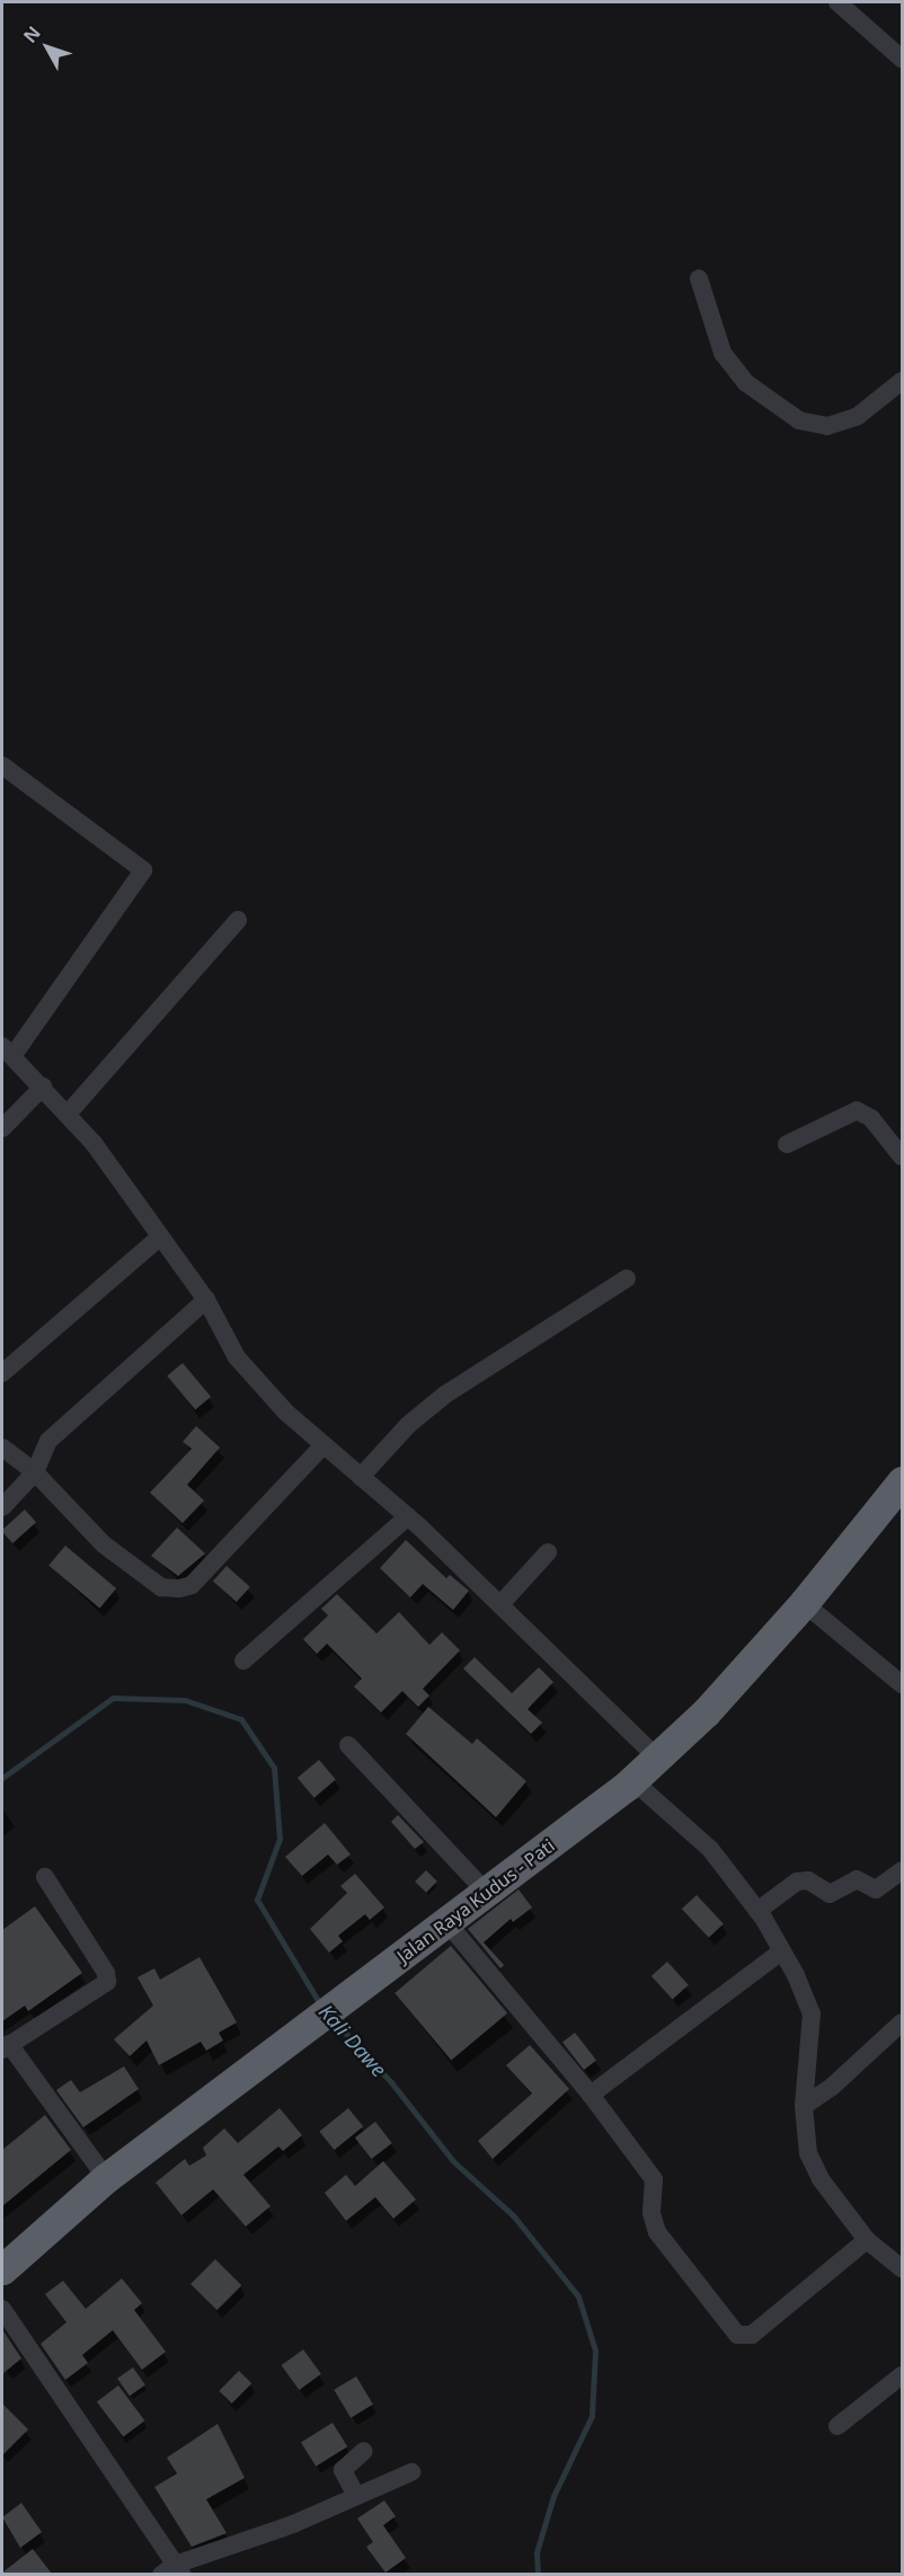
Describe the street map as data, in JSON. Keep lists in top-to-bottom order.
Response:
{
  "streets": {
    "highway": ["Jalan Raya Kudus - Pati"]
  },
  "water": ["Kali Dawe"],
  "north": "top left"
}
